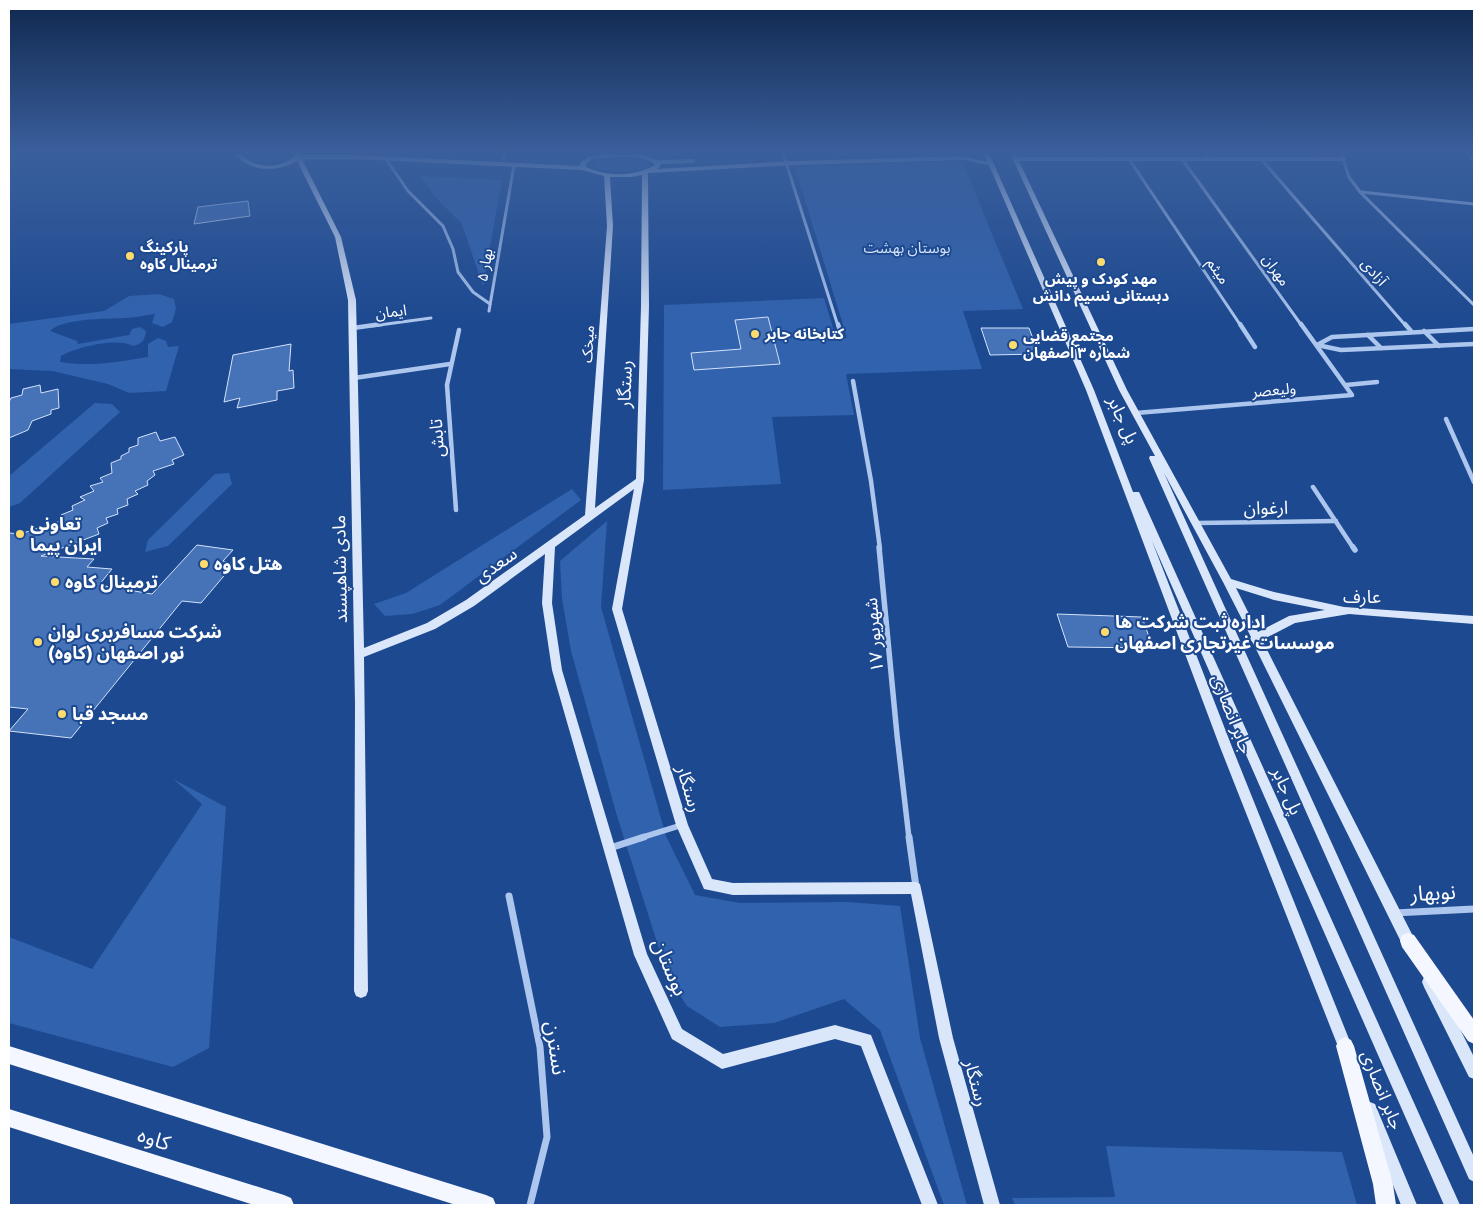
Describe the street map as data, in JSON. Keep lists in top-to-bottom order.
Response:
{
  "streets": {
    "main road": [
      "میخک",
      "رستگار",
      "پل جابر",
      "سعدی",
      "مادی شاهپسند",
      "عارف",
      "جابر انصاری",
      "بوستان",
      "کاوه"
    ],
    "street": [
      "بهار ۵",
      "مهران",
      "میثم",
      "آزادی",
      "ایمان",
      "ولیعصر",
      "تابش",
      "ارغوان",
      "۱۷ شهریور",
      "نوبهار",
      "نسترن"
    ]
  },
  "crossings": [
    ["ایمان", "مادی شاهپسند"],
    ["میخک", "سعدی"],
    ["رستگار", "سعدی"],
    ["رستگار", "۱۷ شهریور"],
    ["پل جابر", "جابر انصاری"],
    ["سعدی", "مادی شاهپسند"],
    ["سعدی", "بوستان"]
  ],
  "parks": ["بوستان بهشت"],
  "places": [
    "پارکینگ ترمینال کاوه",
    "مهد کودک و پیش دبستانی نسیم دانش",
    "کتابخانه جابر",
    "مجتمع قضایی شماره ۳ اصفهان",
    "تعاونی ایران پیما",
    "هتل کاوه",
    "ترمینال کاوه",
    "اداره ثبت شرکت ها موسسات غیرتجاری اصفهان",
    "شرکت مسافربری لوان نور اصفهان (کاوه)",
    "مسجد قبا"
  ]
}
